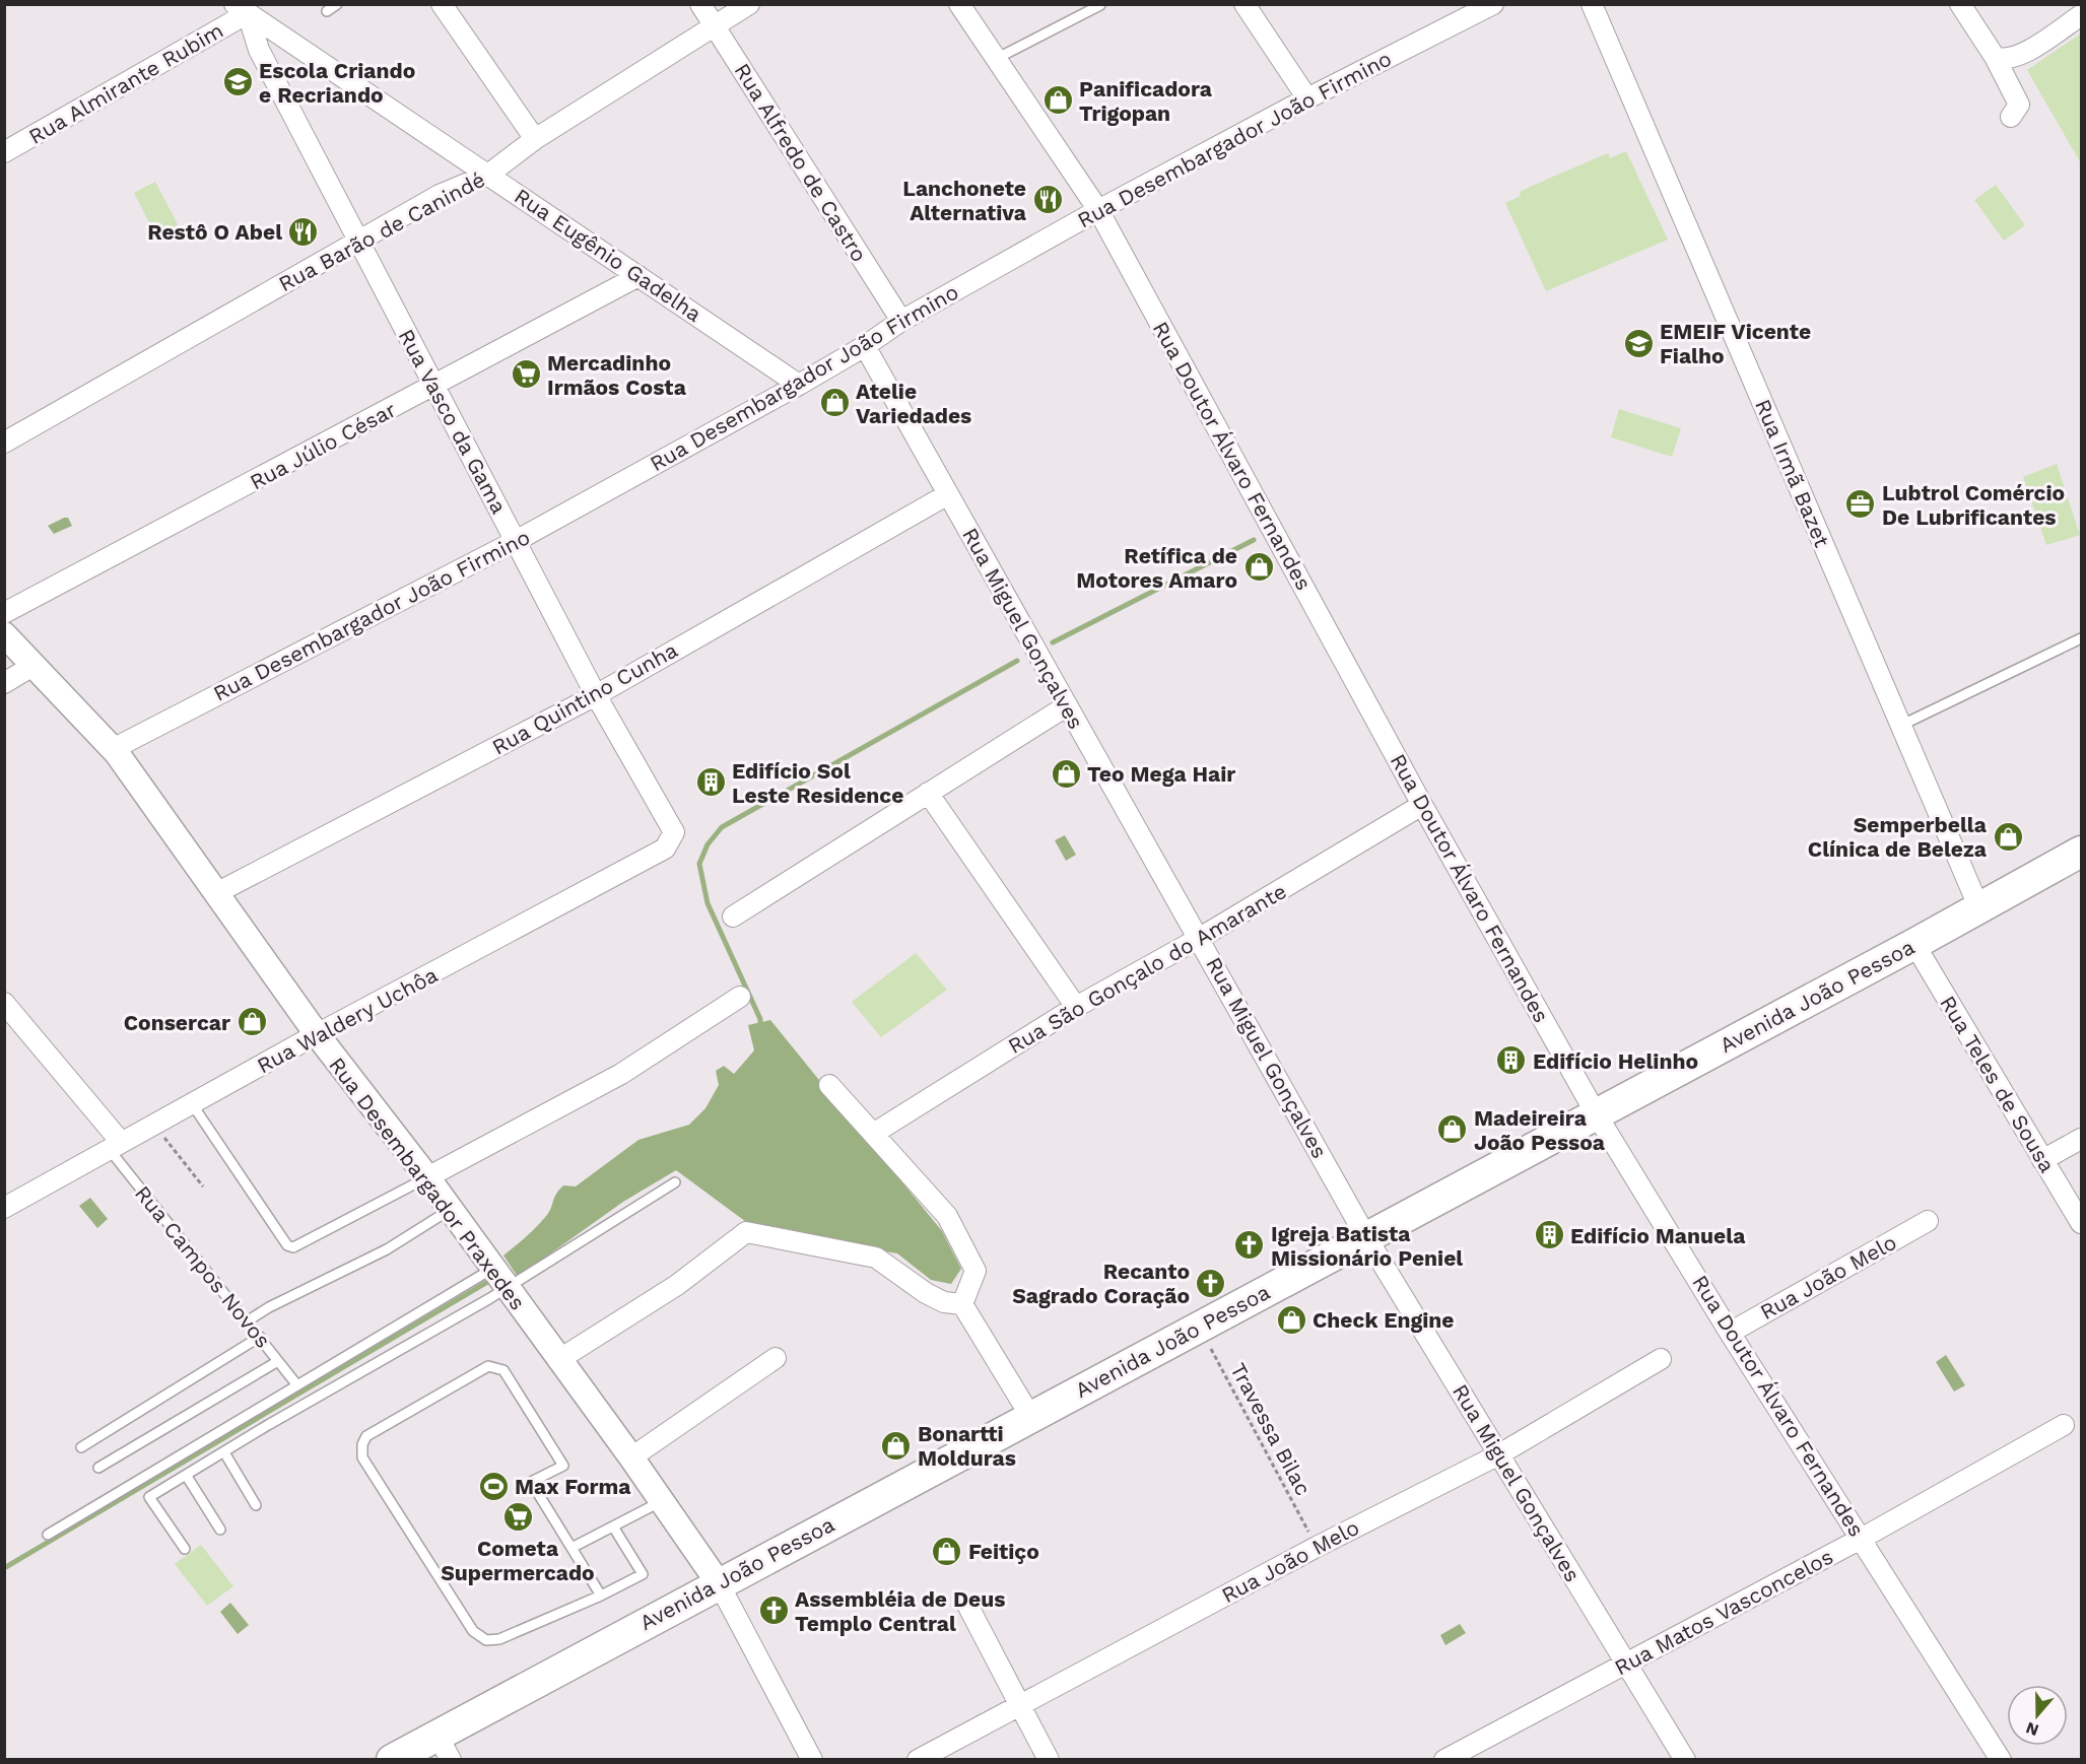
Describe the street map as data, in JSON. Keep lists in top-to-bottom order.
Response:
{
  "streets": {
    "main road": ["Avenida João Pessoa"],
    "street": [
      "Rua Almirante Rubim",
      "Rua Desembargador João Firmino",
      "Rua Alfredo de Castro",
      "Rua Barão de Canindé",
      "Rua Eugênio Gadelha",
      "Rua Vasco da Gama",
      "Rua Júlio César",
      "Rua Doutor Álvaro Fernandes",
      "Rua Irmã Bazet",
      "Rua Miguel Gonçalves",
      "Rua Quintino Cunha",
      "Rua São Gonçalo do Amarante",
      "Rua Waldery Uchôa",
      "Rua Teles de Sousa",
      "Rua Desembargador Praxedes",
      "Rua Campos Novos",
      "Rua João Melo",
      "Rua Matos Vasconcelos"
    ],
    "path": ["Travessa Bilac"]
  },
  "crossings": [
    ["Rua Almirante Rubim", "Rua Eugênio Gadelha"],
    ["Rua Almirante Rubim", "Rua Vasco da Gama"],
    ["Rua Desembargador João Firmino", "Rua Alfredo de Castro"],
    ["Rua Desembargador João Firmino", "Rua Eugênio Gadelha"],
    ["Rua Desembargador João Firmino", "Rua Vasco da Gama"],
    ["Rua Desembargador João Firmino", "Rua Doutor Álvaro Fernandes"],
    ["Rua Desembargador João Firmino", "Rua Miguel Gonçalves"],
    ["Rua Desembargador João Firmino", "Rua Desembargador Praxedes"],
    ["Rua Alfredo de Castro", "Rua Barão de Canindé"],
    ["Rua Barão de Canindé", "Rua Eugênio Gadelha"],
    ["Rua Barão de Canindé", "Rua Vasco da Gama"],
    ["Rua Eugênio Gadelha", "Rua Vasco da Gama"],
    ["Rua Eugênio Gadelha", "Rua Júlio César"],
    ["Rua Vasco da Gama", "Rua Júlio César"],
    ["Rua Vasco da Gama", "Rua Quintino Cunha"],
    ["Rua Vasco da Gama", "Rua Waldery Uchôa"],
    ["Rua Doutor Álvaro Fernandes", "Rua São Gonçalo do Amarante"],
    ["Rua Doutor Álvaro Fernandes", "Avenida João Pessoa"],
    ["Rua Doutor Álvaro Fernandes", "Rua João Melo"],
    ["Rua Doutor Álvaro Fernandes", "Rua Matos Vasconcelos"],
    ["Rua Irmã Bazet", "Avenida João Pessoa"],
    ["Rua Miguel Gonçalves", "Rua Quintino Cunha"],
    ["Rua Miguel Gonçalves", "Rua São Gonçalo do Amarante"],
    ["Rua Miguel Gonçalves", "Avenida João Pessoa"],
    ["Rua Miguel Gonçalves", "Rua João Melo"],
    ["Rua Miguel Gonçalves", "Rua Matos Vasconcelos"],
    ["Rua Quintino Cunha", "Rua Desembargador Praxedes"],
    ["Avenida João Pessoa", "Rua Teles de Sousa"],
    ["Avenida João Pessoa", "Rua Desembargador Praxedes"],
    ["Avenida João Pessoa", "Travessa Bilac"],
    ["Rua Waldery Uchôa", "Rua Desembargador Praxedes"],
    ["Rua Waldery Uchôa", "Rua Campos Novos"],
    ["Rua João Melo", "Travessa Bilac"]
  ],
  "places": {
    "school or university": ["Escola Criando e Recriando", "EMEIF Vicente Fialho"],
    "shop": [
      "Panificadora Trigopan",
      "Atelie Variedades",
      "Retífica de Motores Amaro",
      "Teo Mega Hair",
      "Semperbella Clínica de Beleza",
      "Consercar",
      "Madeireira João Pessoa",
      "Check Engine",
      "Bonartti Molduras",
      "Feitiço"
    ],
    "restaurant": ["Lanchonete Alternativa", "Restô O Abel"],
    "supermarket": ["Mercadinho Irmãos Costa", "Cometa Supermercado"],
    "office": ["Lubtrol Comércio De Lubrificantes"],
    "building": ["Edifício Sol Leste Residence", "Edifício Helinho", "Edifício Manuela"],
    "church": ["Igreja Batista Missionário Peniel", "Recanto Sagrado Coração", "Assembléia de Deus Templo Central"],
    "sports": ["Max Forma"]
  },
  "north": "bottom"
}
